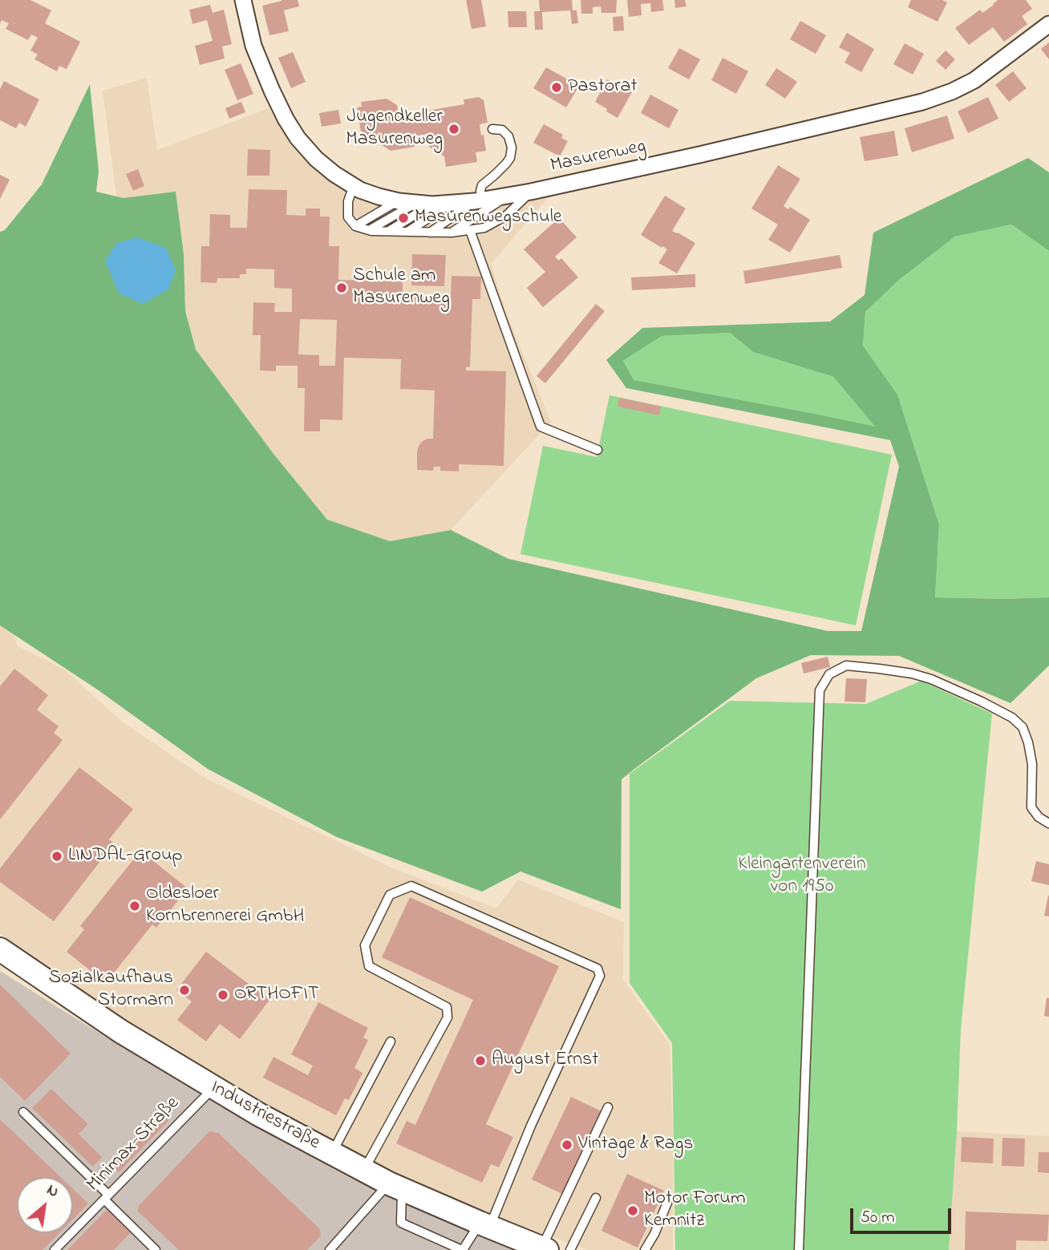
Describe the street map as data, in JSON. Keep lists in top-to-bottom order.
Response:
{
  "streets": {
    "main road": ["Industriestraße"],
    "street": ["Masurenweg"],
    "lane": ["Minimax-Straße"]
  },
  "crossings": [
    ["Industriestraße", "Minimax-Straße"]
  ],
  "parks": ["Kleingartenverein von 1950"],
  "places": [
    "Pastorat",
    "Jugendkeller Masurenweg",
    "Masurenwegschule",
    "Schule am Masurenweg",
    "LINDAL-Group",
    "Oldesloer Kornbrennerei GmbH",
    "Sozialkaufhaus Stormarn",
    "ORTHOFIT",
    "August Ernst",
    "Vintage & Rags",
    "Motor Forum Kemnitz"
  ],
  "scale_bar": "50 m",
  "north": "top right"
}
